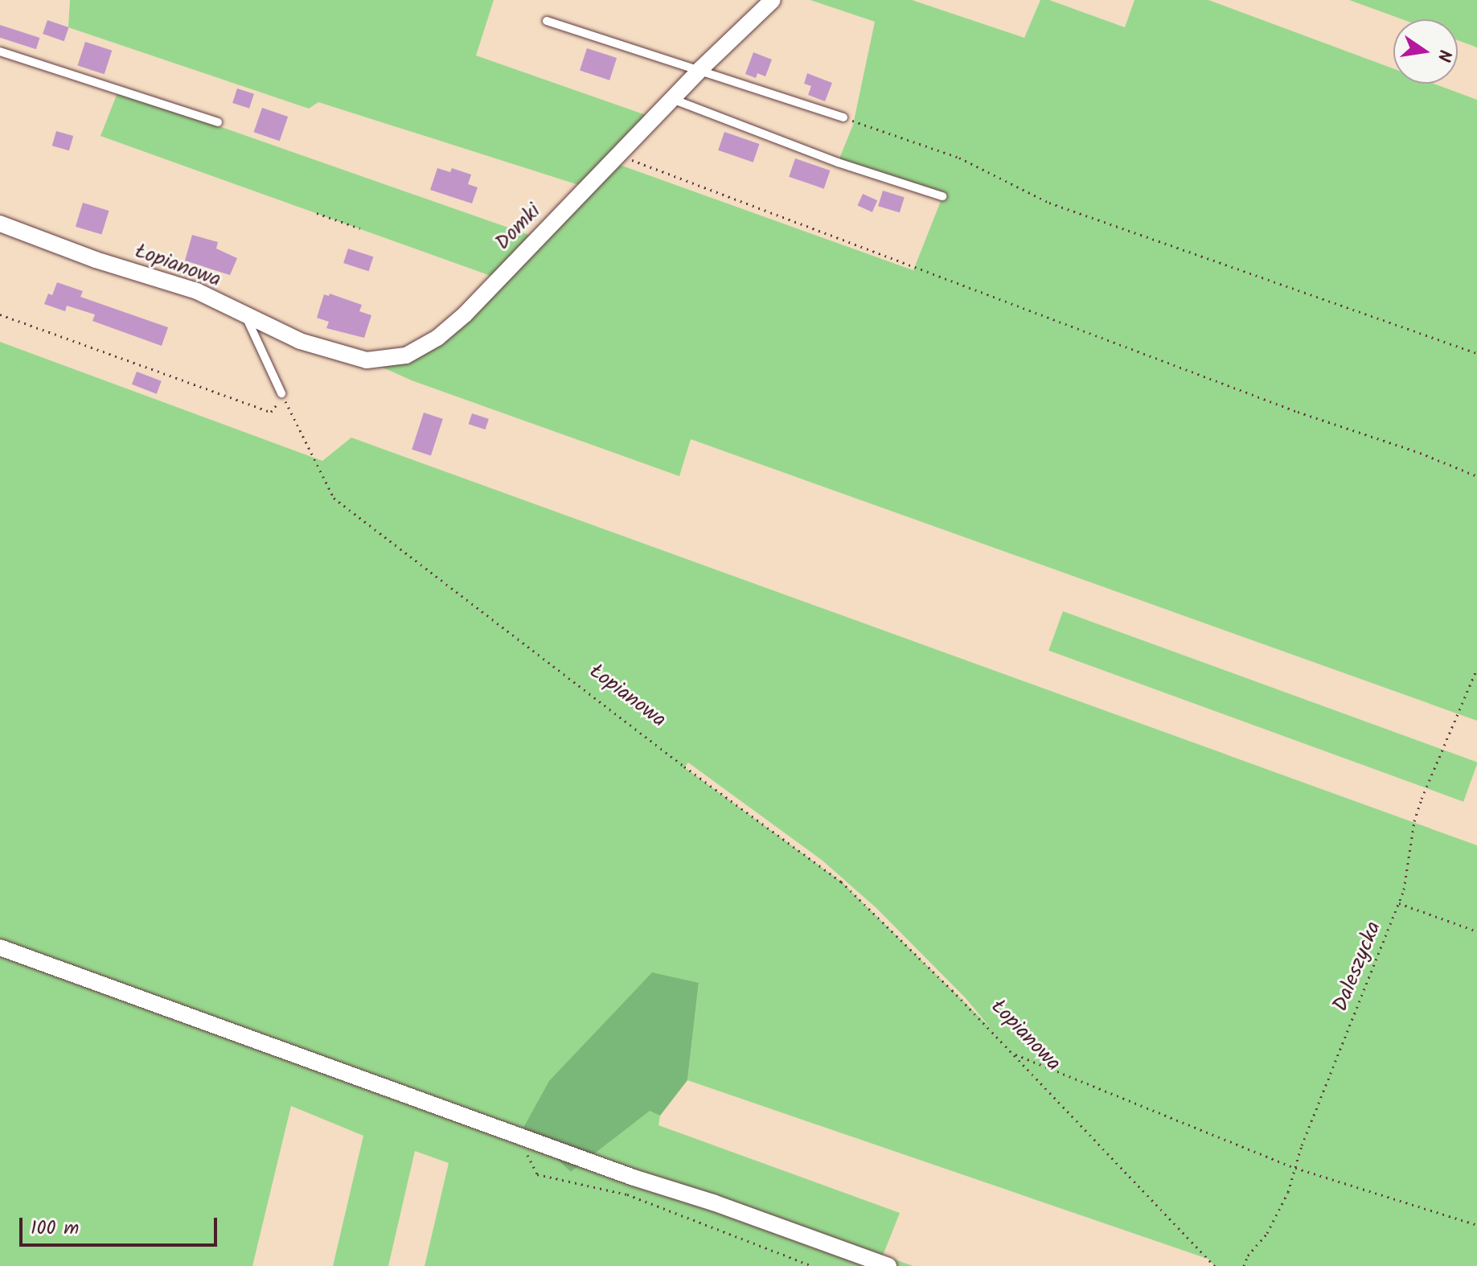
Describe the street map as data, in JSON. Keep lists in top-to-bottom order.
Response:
{
  "streets": {
    "street": ["Domki", "Łopianowa"],
    "path": ["Daleszycka"]
  },
  "crossings": [
    ["Domki", "Łopianowa"]
  ],
  "scale_bar": "100 m",
  "north": "right"
}
